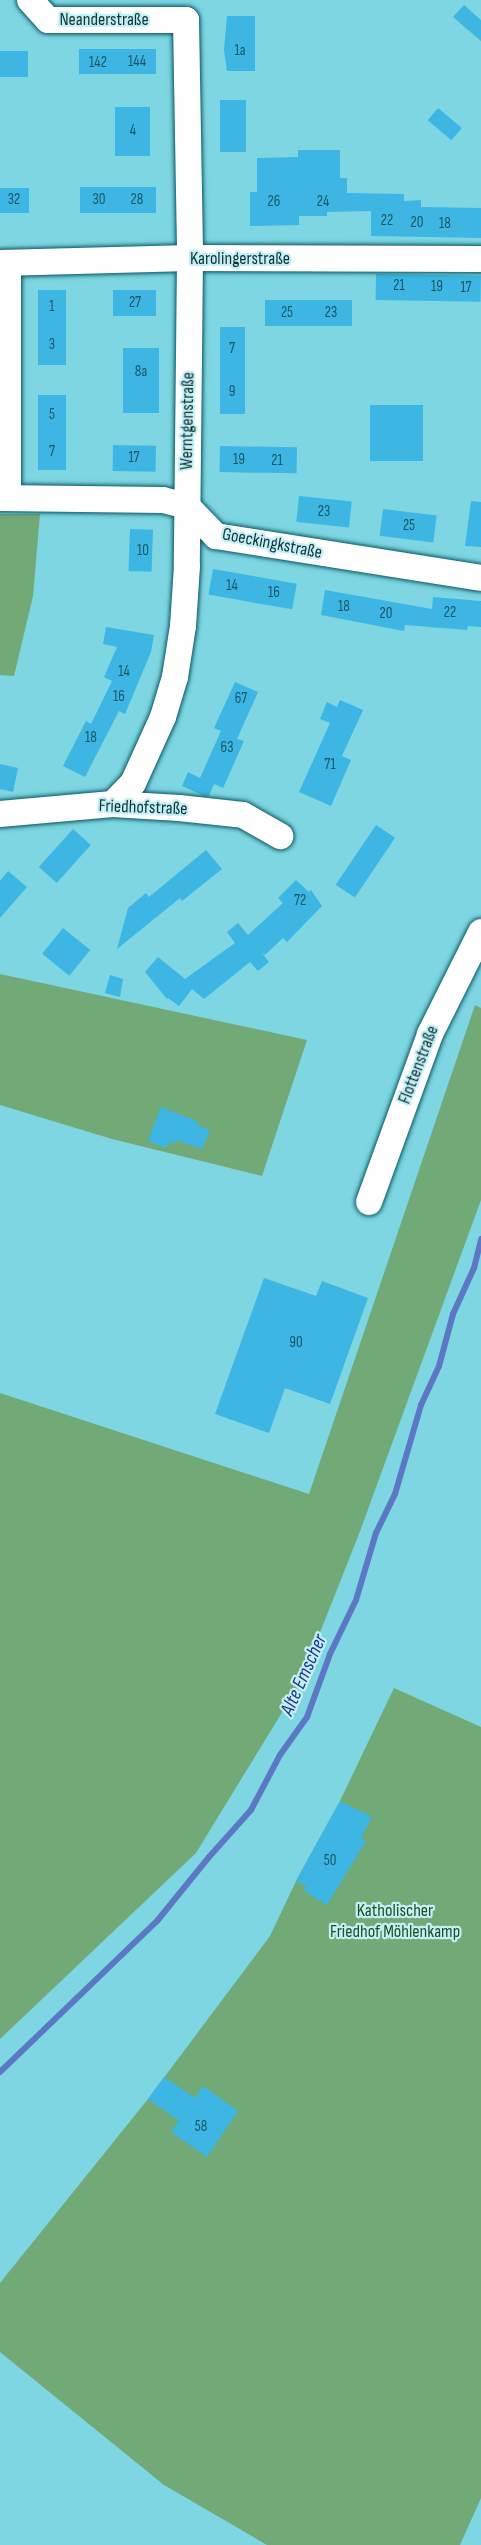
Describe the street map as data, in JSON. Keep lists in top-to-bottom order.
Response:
{
  "streets": {
    "street": [
      "Neanderstraße",
      "Karolingerstraße",
      "Werntgenstraße",
      "Goeckingkstraße",
      "Friedhofstraße",
      "Flottenstraße"
    ]
  },
  "crossings": [
    ["Neanderstraße", "Werntgenstraße"],
    ["Karolingerstraße", "Werntgenstraße"],
    ["Werntgenstraße", "Goeckingkstraße"],
    ["Werntgenstraße", "Friedhofstraße"]
  ],
  "water": ["Alte Emscher"],
  "parks": ["Katholischer Friedhof Möhlenkamp"],
  "house_numbers": [
    "1a",
    "144",
    "142",
    "4",
    "32",
    "30",
    "28",
    "26",
    "24",
    "22",
    "20",
    "18",
    "21",
    "19",
    "17",
    "27",
    "1",
    "25",
    "23",
    "3",
    "7",
    "8a",
    "9",
    "5",
    "7",
    "17",
    "19",
    "21",
    "23",
    "25",
    "10",
    "14",
    "16",
    "18",
    "22",
    "20",
    "14",
    "16",
    "67",
    "18",
    "63",
    "71",
    "72",
    "90",
    "50",
    "58"
  ]
}
